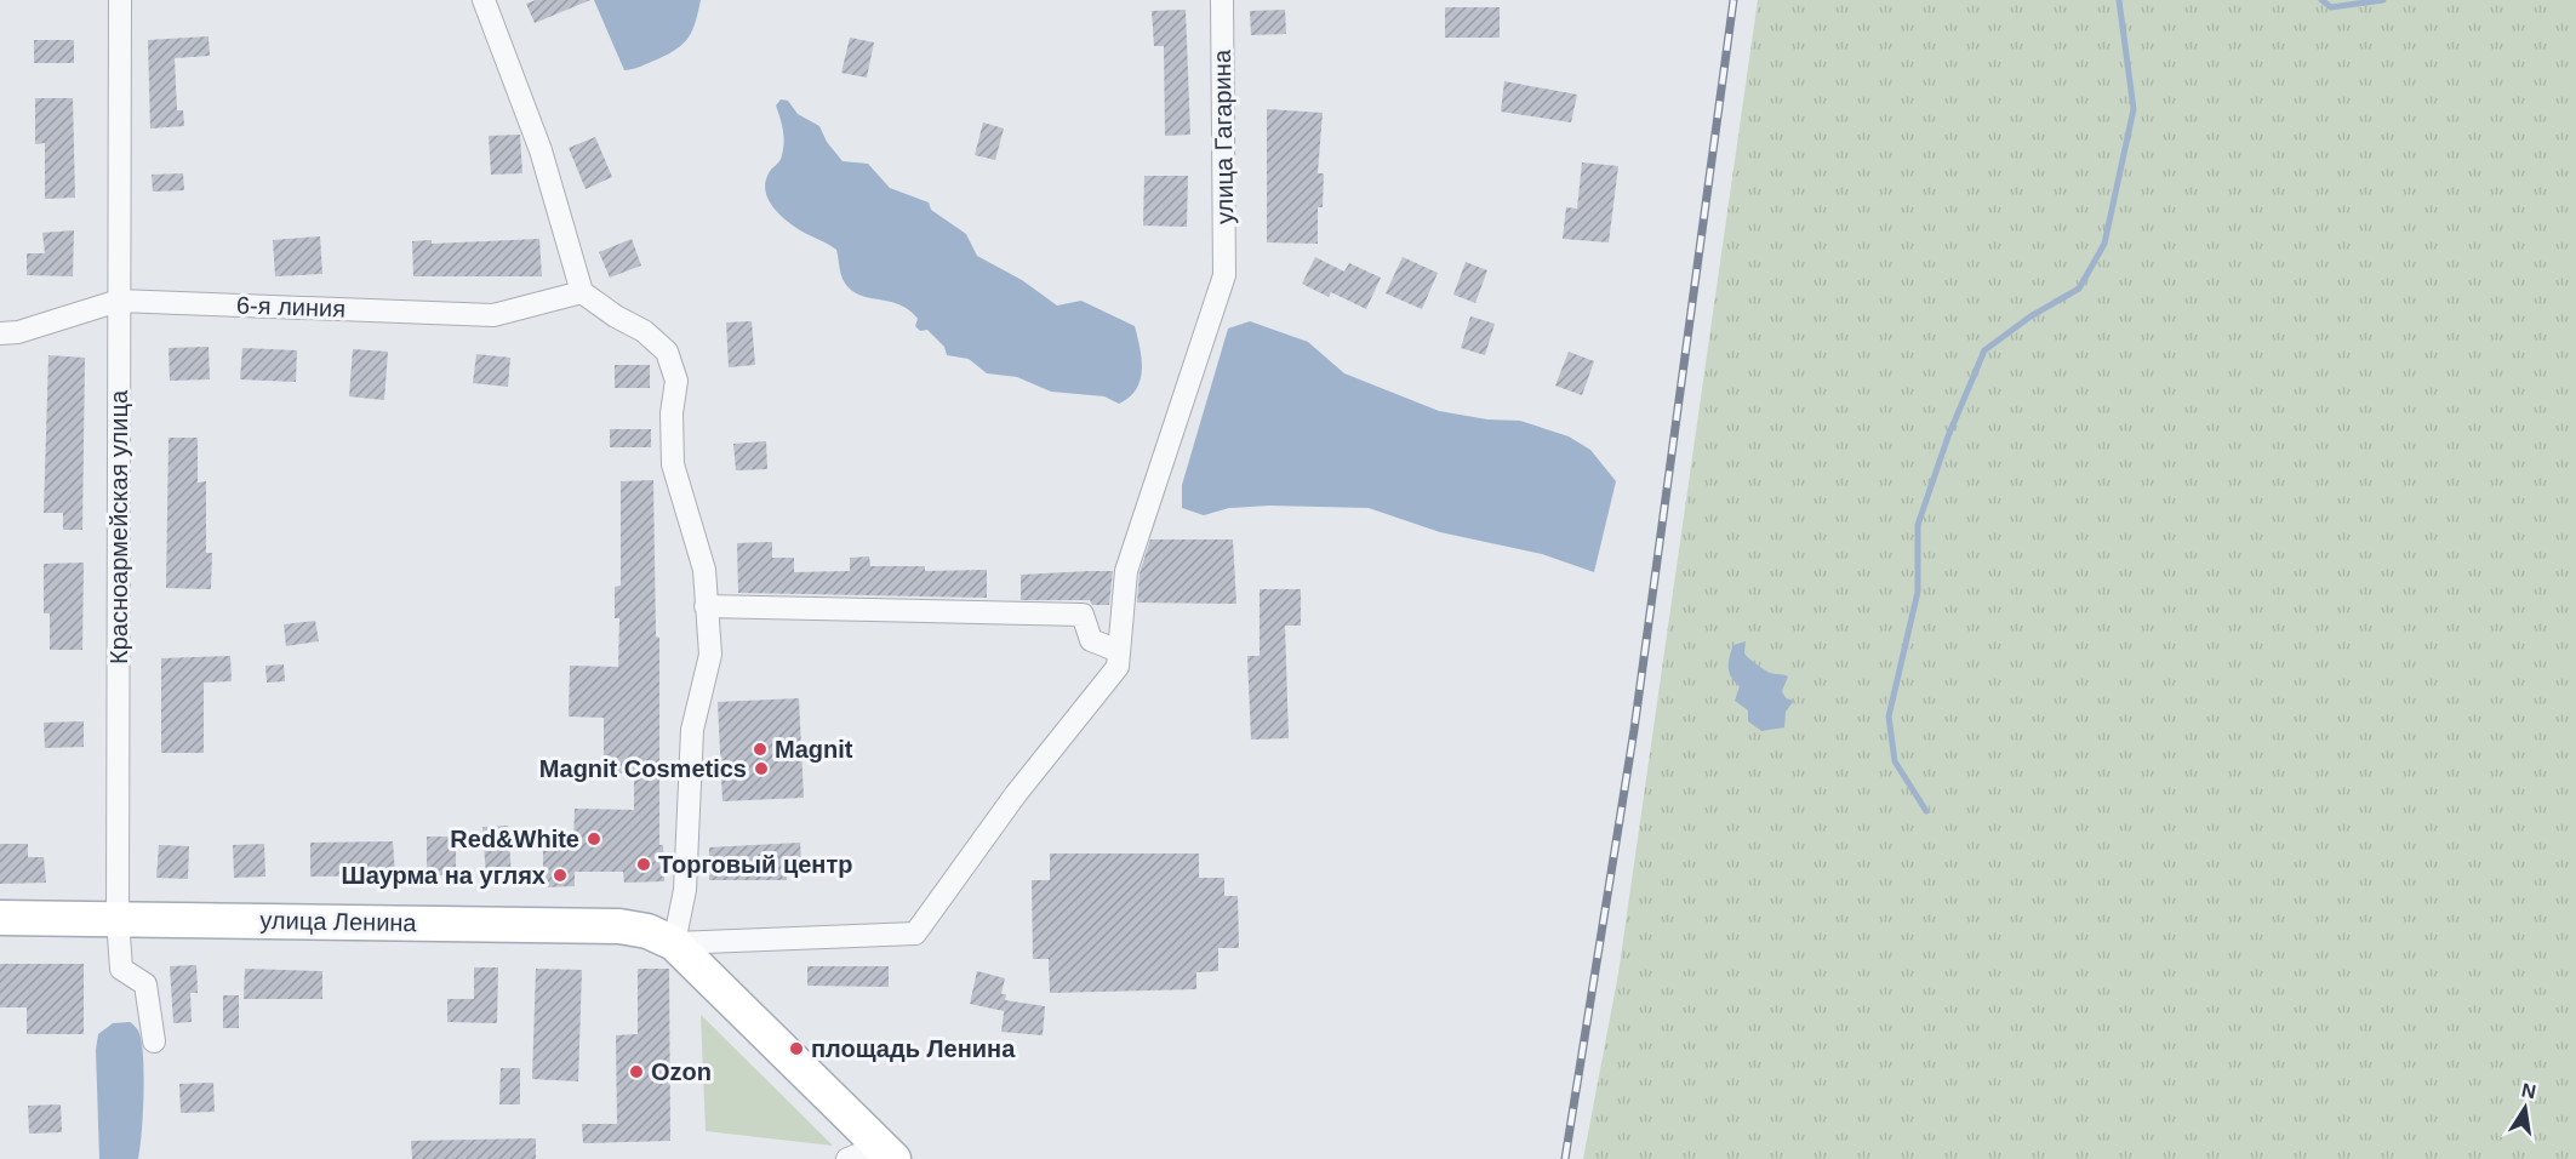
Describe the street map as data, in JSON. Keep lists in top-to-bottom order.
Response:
{
  "streets": {
    "main road": ["улица Ленина"],
    "street": ["улица Гагарина", "6-я линия", "Красноармейская улица"]
  },
  "crossings": [
    ["6-я линия", "Красноармейская улица"],
    ["Красноармейская улица", "улица Ленина"]
  ],
  "places": [
    "Magnit",
    "Magnit Cosmetics",
    "Red&White",
    "Торговый центр",
    "Шаурма на углях",
    "площадь Ленина",
    "Ozon"
  ],
  "north": "top"
}
